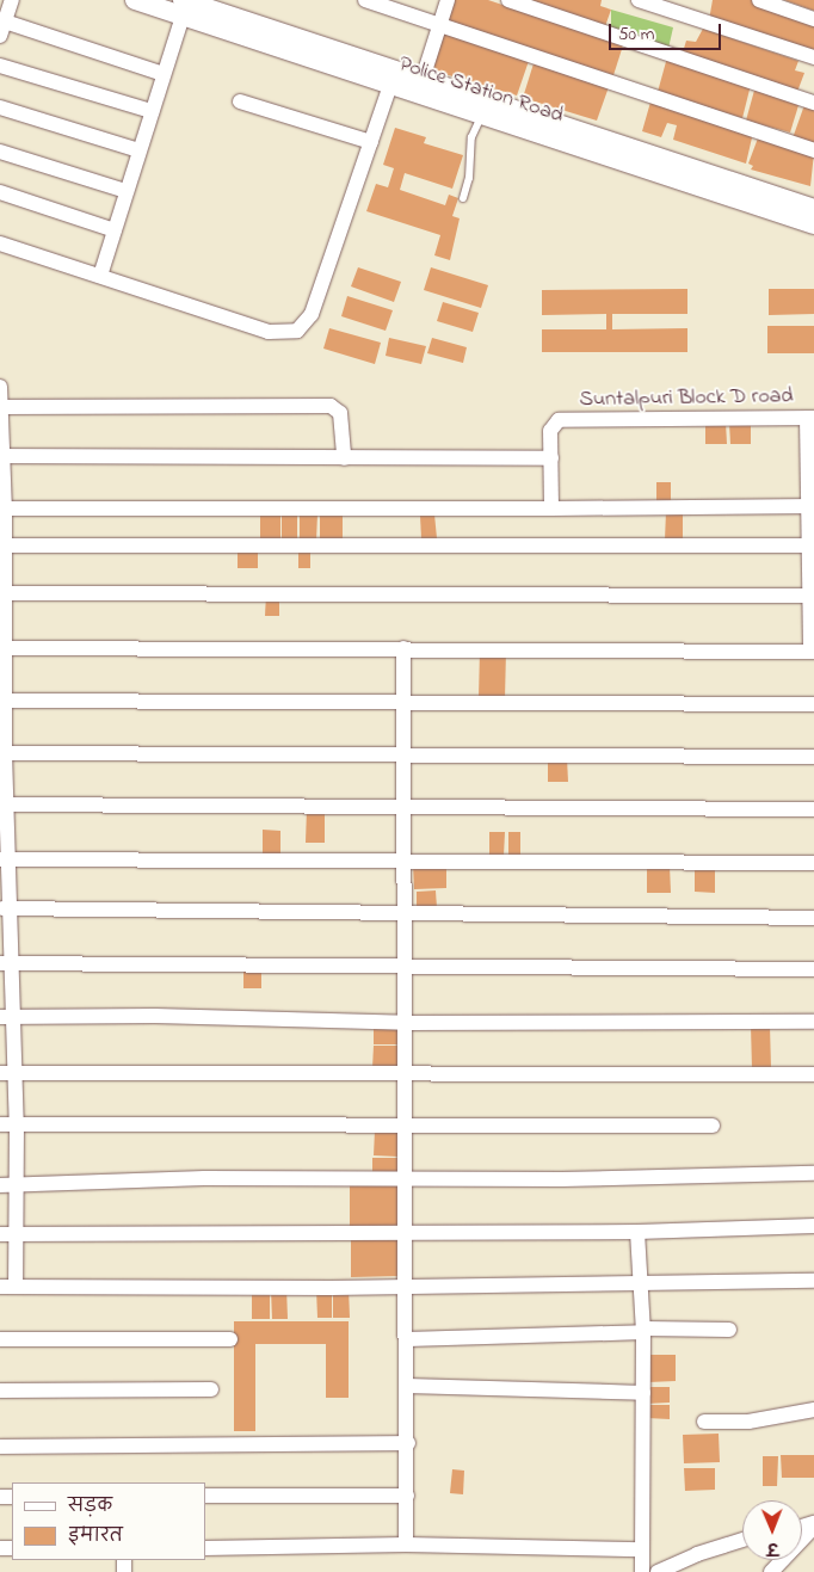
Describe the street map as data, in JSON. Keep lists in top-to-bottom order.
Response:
{
  "streets": {
    "street": ["Police Station Road", "Suntalpuri Block D road"]
  },
  "legend": ["सड़क", "इमारत"],
  "scale_bar": "50 m",
  "north": "bottom"
}
